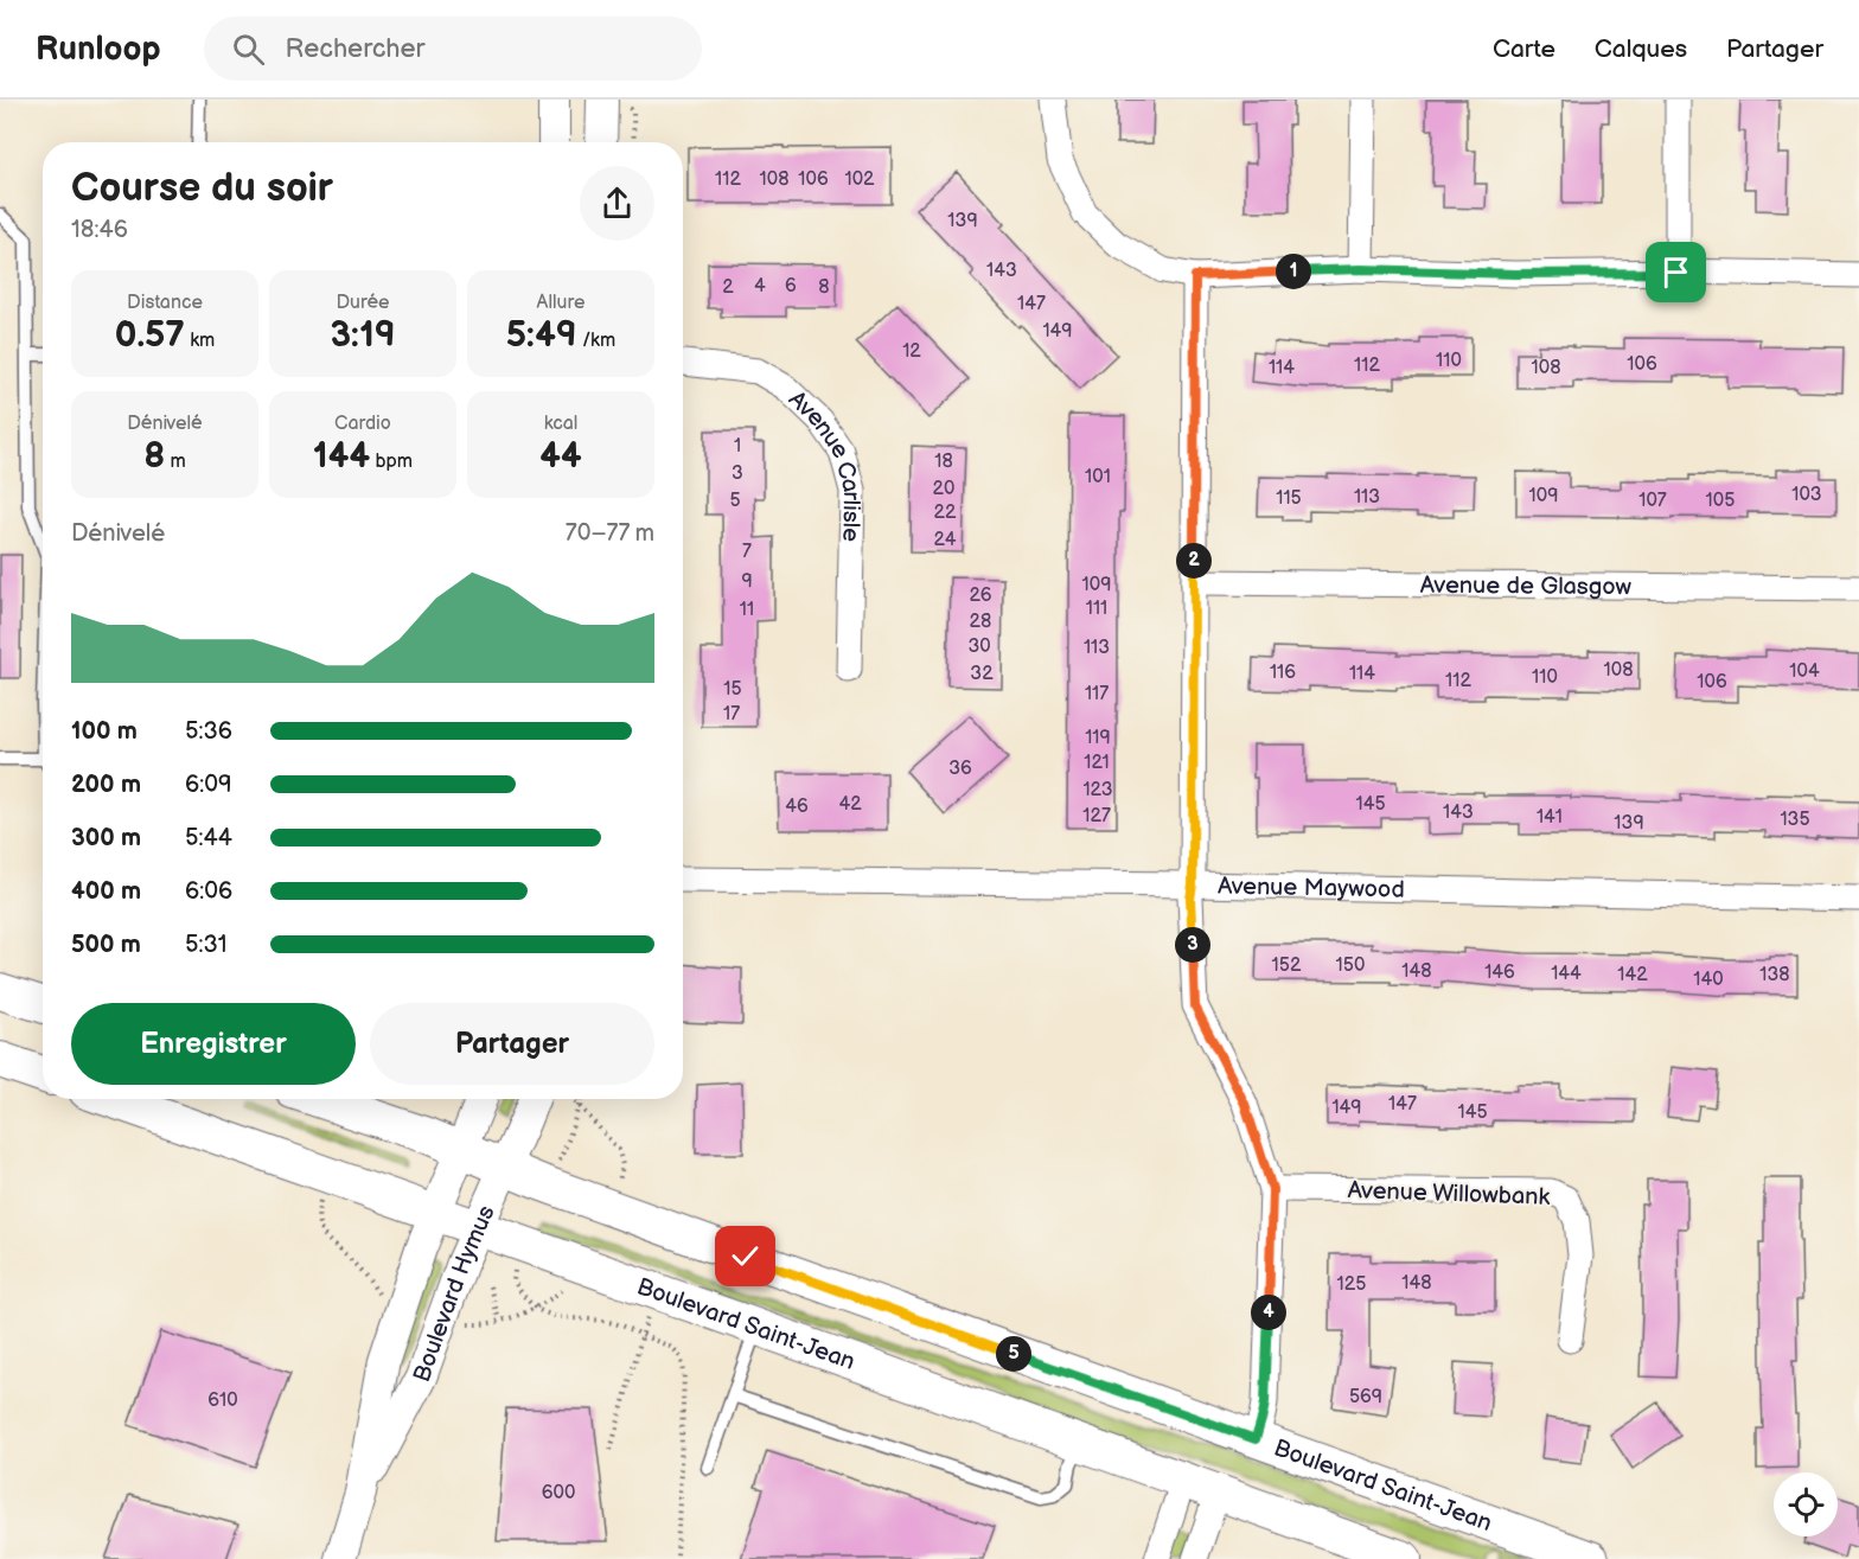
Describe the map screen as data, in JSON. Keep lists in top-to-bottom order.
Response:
{
  "streets": {
    "main road": ["Boulevard Saint-Jean"],
    "street": [
      "Avenue Carlisle",
      "Avenue de Glasgow",
      "Avenue Maywood",
      "Avenue Willowbank",
      "Boulevard Hymus"
    ]
  },
  "crossings": [
    ["Boulevard Hymus", "Boulevard Saint-Jean"]
  ],
  "house_numbers": [
    "112",
    "108",
    "106",
    "102",
    "139",
    "143",
    "4",
    "6",
    "2",
    "8",
    "147",
    "149",
    "12",
    "110",
    "106",
    "112",
    "114",
    "108",
    "1",
    "18",
    "3",
    "101",
    "20",
    "103",
    "109",
    "113",
    "115",
    "5",
    "107",
    "105",
    "22",
    "24",
    "7",
    "9",
    "109",
    "26",
    "111",
    "11",
    "28",
    "30",
    "113",
    "108",
    "104",
    "116",
    "32",
    "114",
    "110",
    "112",
    "106",
    "15",
    "117",
    "17",
    "119",
    "121",
    "36",
    "123",
    "42",
    "145",
    "46",
    "143",
    "127",
    "141",
    "135",
    "139",
    "152",
    "150",
    "148",
    "146",
    "144",
    "142",
    "138",
    "140",
    "147",
    "149",
    "145",
    "148",
    "125",
    "569",
    "610",
    "600"
  ],
  "page": {
    "header": "Runloop",
    "search": "Rechercher",
    "nav": ["Carte", "Calques", "Partager"],
    "heading": ["Course du soir", "18:46"],
    "pins": [
      "1",
      "2",
      "3",
      "4",
      "5"
    ],
    "stats": [
      ["Distance", "0.57 km"],
      ["Durée", "3:19"],
      ["Allure", "5:49 /km"],
      ["Dénivelé", "8 m"],
      ["Cardio", "144 bpm"],
      ["kcal", "44"]
    ],
    "chart": ["Dénivelé", "70–77 m"],
    "list": [
      {
        "name": "100 m",
        "note": "5:36"
      },
      {
        "name": "200 m",
        "note": "6:09"
      },
      {
        "name": "300 m",
        "note": "5:44"
      },
      {
        "name": "400 m",
        "note": "6:06"
      },
      {
        "name": "500 m",
        "note": "5:31"
      }
    ],
    "buttons": ["Enregistrer", "Partager"]
  }
}
